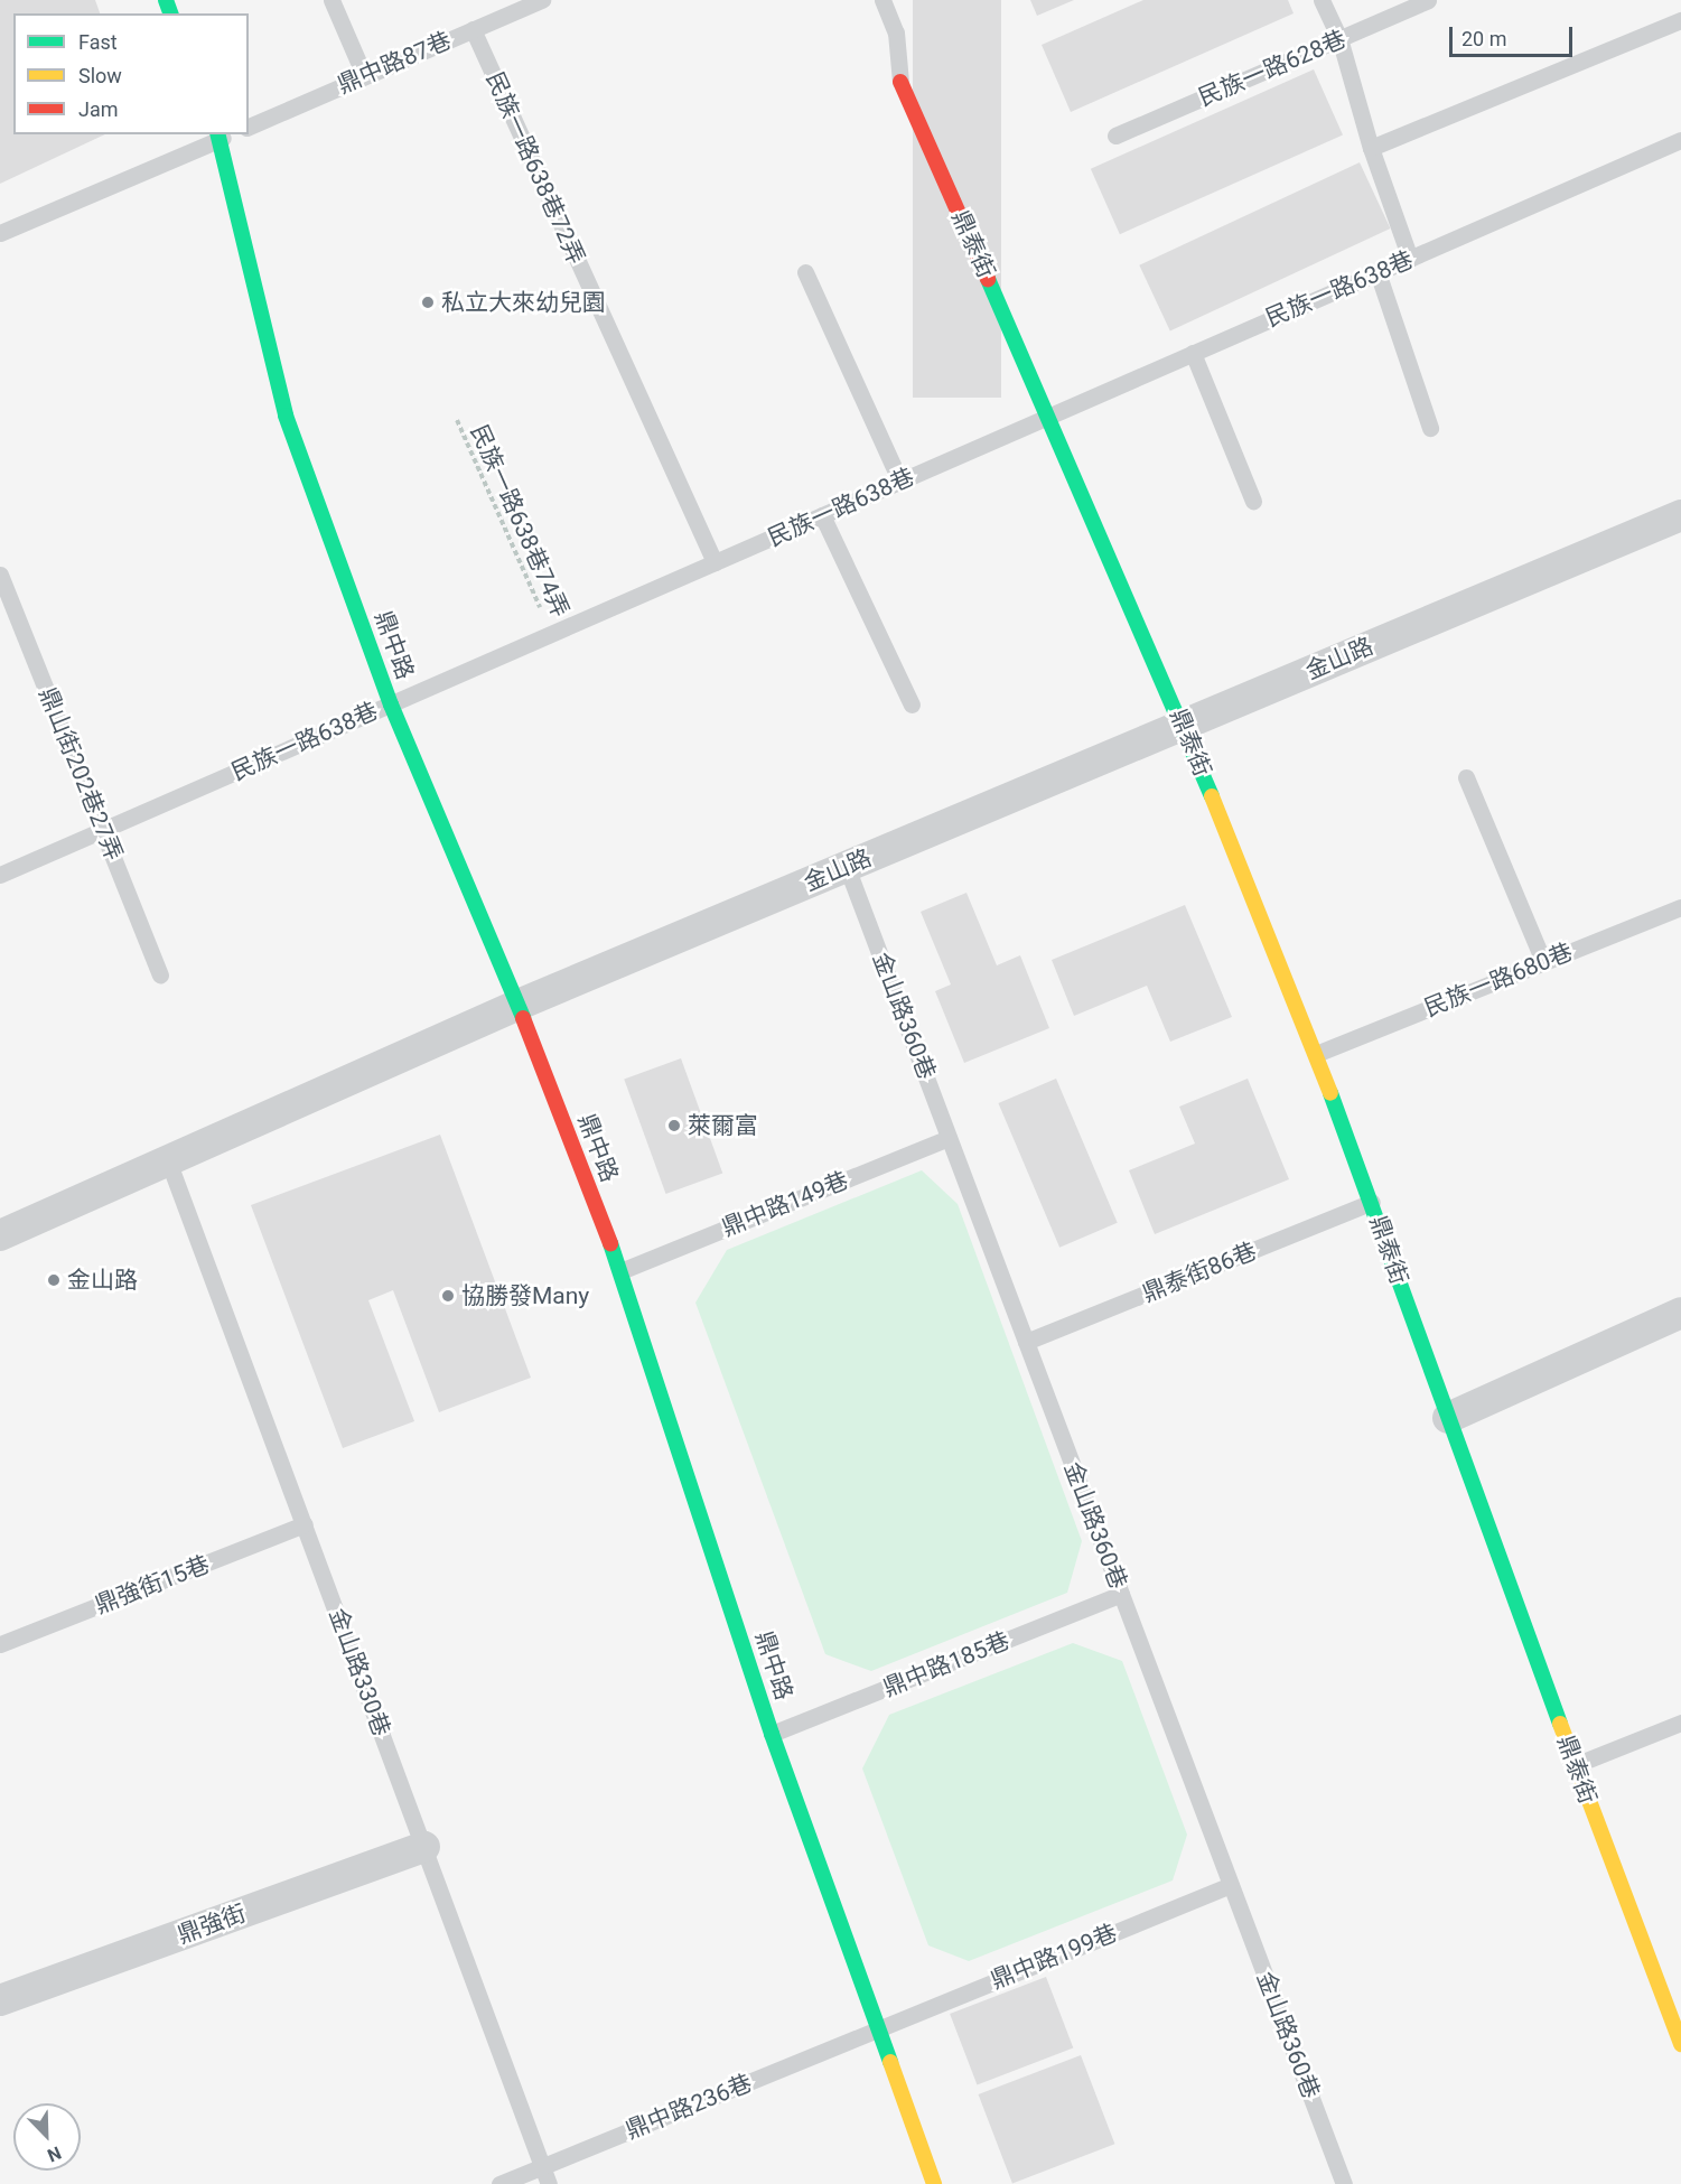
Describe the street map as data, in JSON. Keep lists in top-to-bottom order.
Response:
{
  "streets": {
    "street": [
      "鼎泰街",
      "鼎中路",
      "金山路",
      "鼎強街"
    ],
    "lane": [
      "鼎中路87巷",
      "民族一路628巷",
      "民族一路638巷72弄",
      "民族一路638巷",
      "鼎山街202巷27弄",
      "民族一路680巷",
      "金山路360巷",
      "鼎中路149巷",
      "鼎泰街86巷",
      "鼎強街15巷",
      "鼎中路185巷",
      "金山路330巷",
      "鼎中路199巷",
      "鼎中路236巷"
    ],
    "path": ["民族一路638巷74弄"]
  },
  "crossings": [
    ["鼎中路87巷", "民族一路638巷72弄"],
    ["民族一路638巷72弄", "民族一路638巷"],
    ["鼎泰街", "民族一路638巷"],
    ["鼎泰街", "金山路"],
    ["鼎泰街", "民族一路680巷"],
    ["鼎泰街", "鼎泰街86巷"],
    ["民族一路638巷", "民族一路638巷74弄"],
    ["民族一路638巷", "鼎中路"],
    ["民族一路638巷", "鼎山街202巷27弄"],
    ["鼎中路", "金山路"],
    ["鼎中路", "鼎中路149巷"],
    ["鼎中路", "鼎中路185巷"],
    ["鼎中路", "鼎中路199巷"],
    ["鼎中路", "鼎中路236巷"],
    ["金山路", "金山路360巷"],
    ["金山路", "金山路330巷"],
    ["金山路360巷", "鼎中路149巷"],
    ["金山路360巷", "鼎泰街86巷"],
    ["金山路360巷", "鼎中路185巷"],
    ["金山路360巷", "鼎中路199巷"],
    ["鼎強街15巷", "金山路330巷"],
    ["金山路330巷", "鼎強街"],
    ["金山路330巷", "鼎中路236巷"],
    ["鼎中路199巷", "鼎中路236巷"]
  ],
  "places": [
    "私立大來幼兒園",
    "萊爾富",
    "金山路",
    "協勝發Many"
  ],
  "legend": ["Fast", "Slow", "Jam"],
  "scale_bar": "20 m",
  "north": "bottom right"
}
